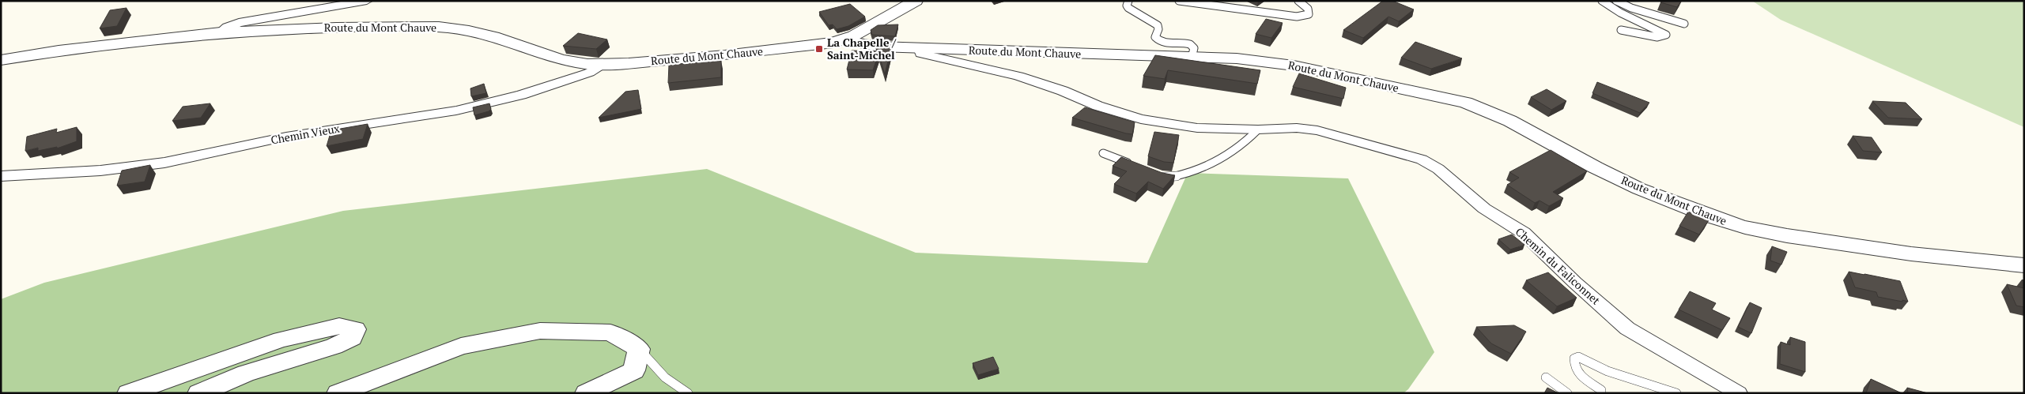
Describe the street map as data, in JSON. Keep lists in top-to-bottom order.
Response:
{
  "streets": {
    "street": ["Route du Mont Chauve", "Chemin Vieux", "Chemin du Faliconnet"]
  },
  "crossings": [
    ["Route du Mont Chauve", "Chemin Vieux"],
    ["Route du Mont Chauve", "Chemin du Faliconnet"]
  ],
  "places": {
    "transit": ["La Chapelle / Saint-Michel"]
  }
}
